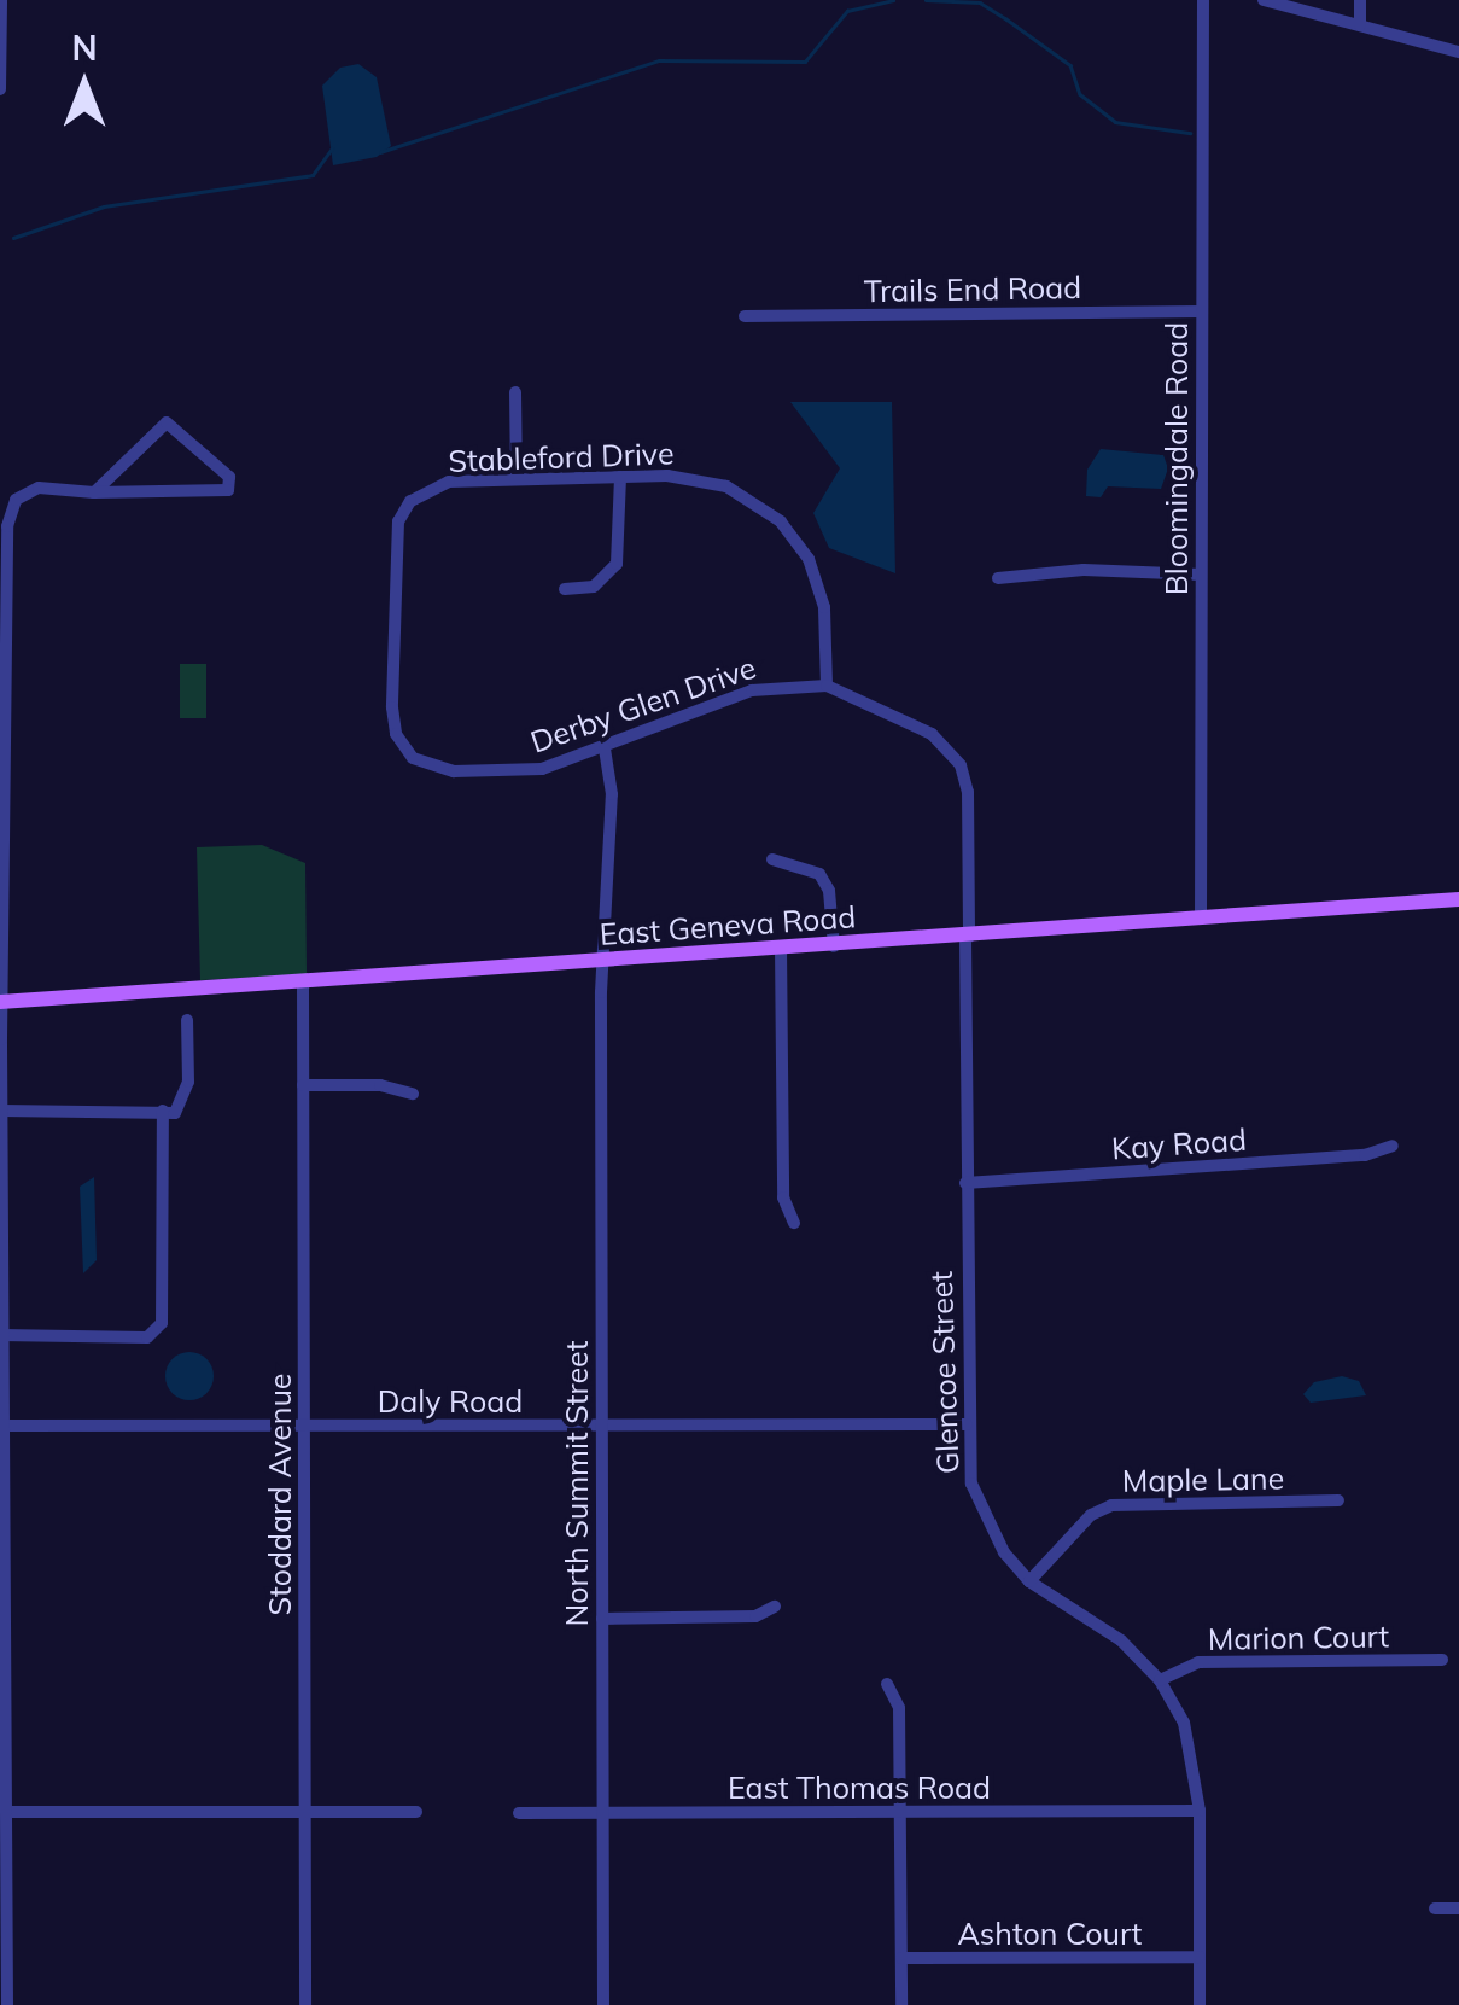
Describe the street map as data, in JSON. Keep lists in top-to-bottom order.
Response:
{
  "streets": {
    "main road": ["East Geneva Road"],
    "street": [
      "Trails End Road",
      "Stableford Drive",
      "Bloomingdale Road",
      "Derby Glen Drive",
      "Kay Road",
      "Glencoe Street",
      "Daly Road",
      "Maple Lane",
      "North Summit Street",
      "Stoddard Avenue",
      "Marion Court",
      "East Thomas Road",
      "Ashton Court"
    ]
  },
  "crossings": [
    ["Trails End Road", "Bloomingdale Road"],
    ["Stableford Drive", "Derby Glen Drive"],
    ["Bloomingdale Road", "East Geneva Road"],
    ["Derby Glen Drive", "Glencoe Street"],
    ["Derby Glen Drive", "North Summit Street"],
    ["East Geneva Road", "Glencoe Street"],
    ["East Geneva Road", "North Summit Street"],
    ["East Geneva Road", "Stoddard Avenue"],
    ["Kay Road", "Glencoe Street"],
    ["Glencoe Street", "Daly Road"],
    ["Glencoe Street", "Maple Lane"],
    ["Glencoe Street", "Marion Court"],
    ["Glencoe Street", "East Thomas Road"],
    ["Glencoe Street", "Ashton Court"],
    ["Daly Road", "North Summit Street"],
    ["Daly Road", "Stoddard Avenue"],
    ["North Summit Street", "East Thomas Road"]
  ],
  "north": "top"
}
